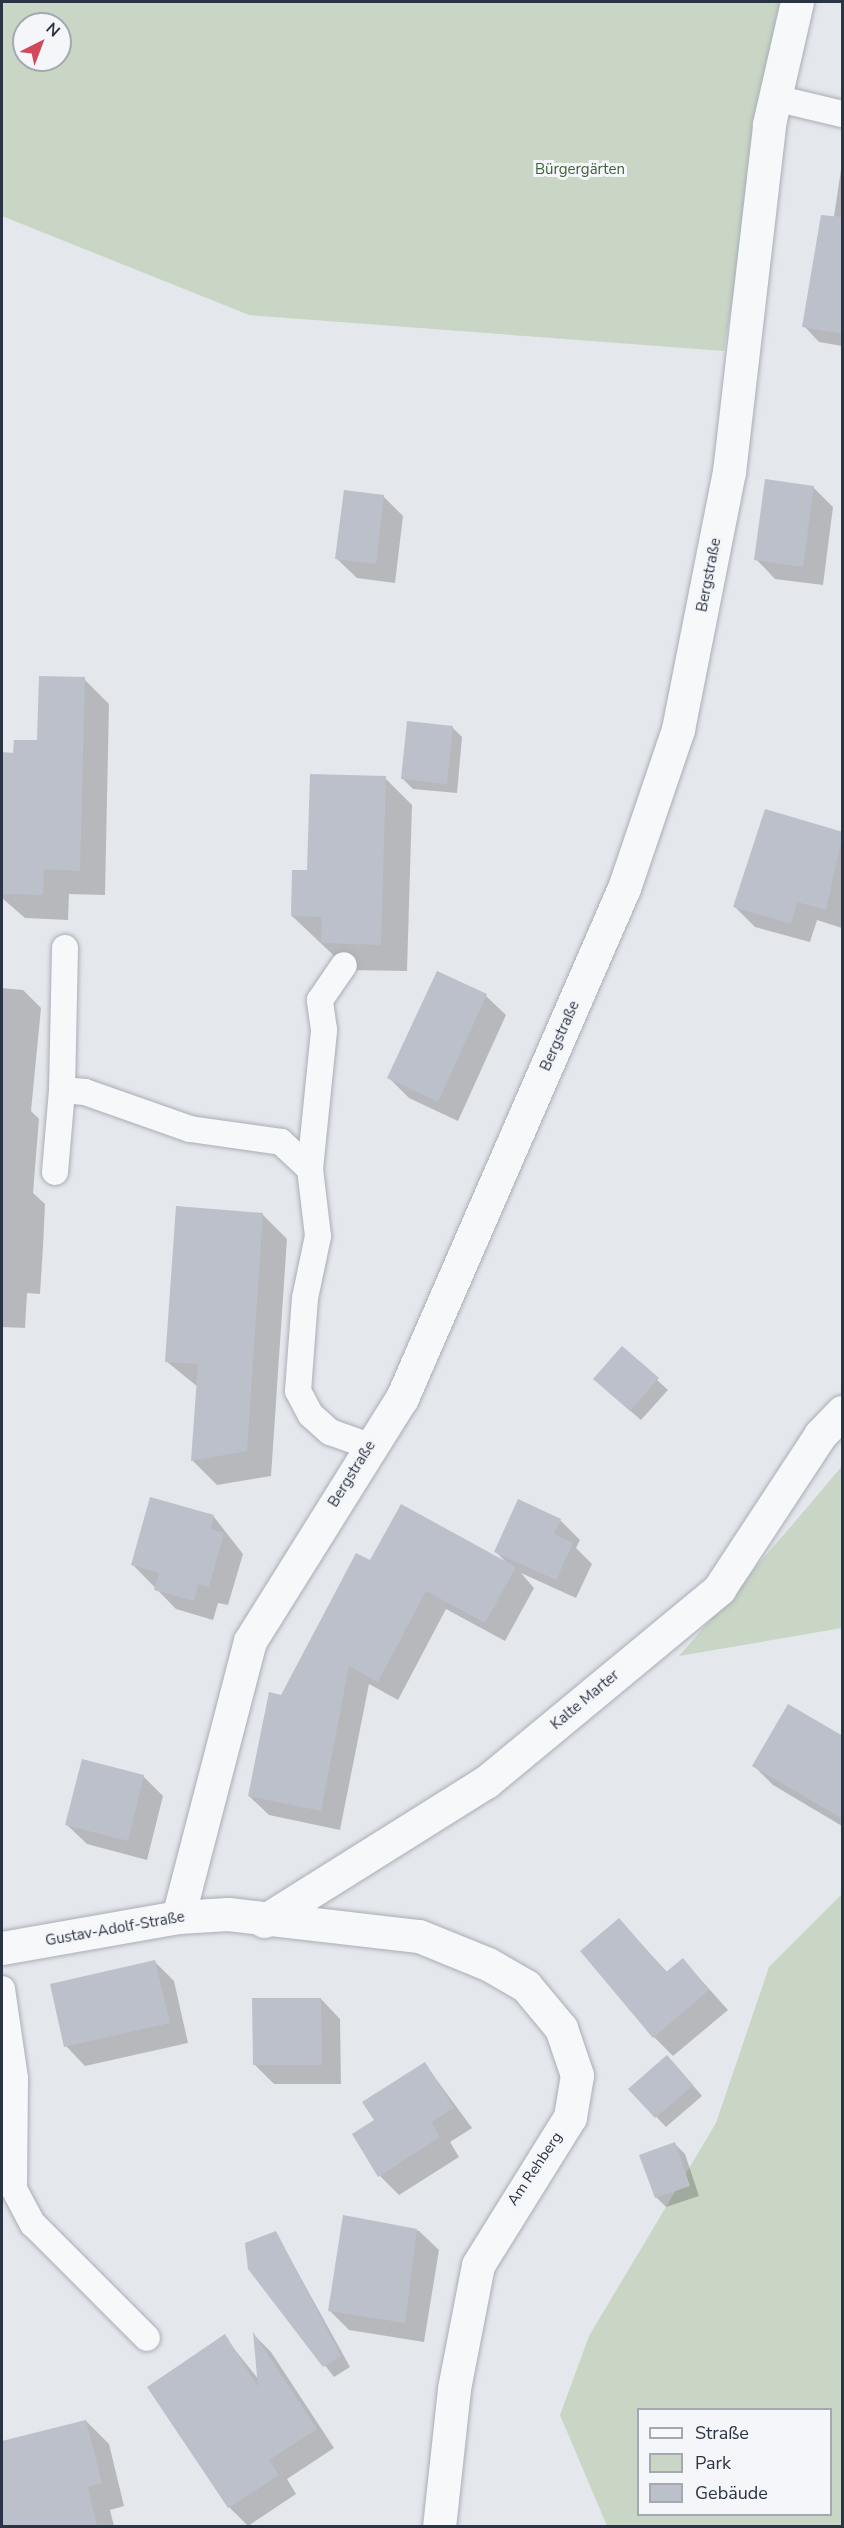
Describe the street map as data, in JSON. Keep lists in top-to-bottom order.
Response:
{
  "streets": {
    "street": [
      "Bergstraße",
      "Kalte Marter",
      "Gustav-Adolf-Straße",
      "Am Rehberg"
    ]
  },
  "crossings": [
    ["Bergstraße", "Gustav-Adolf-Straße"],
    ["Kalte Marter", "Am Rehberg"],
    ["Gustav-Adolf-Straße", "Am Rehberg"]
  ],
  "parks": ["Bürgergärten"],
  "legend": ["Straße", "Park", "Gebäude"],
  "north": "top right"
}
